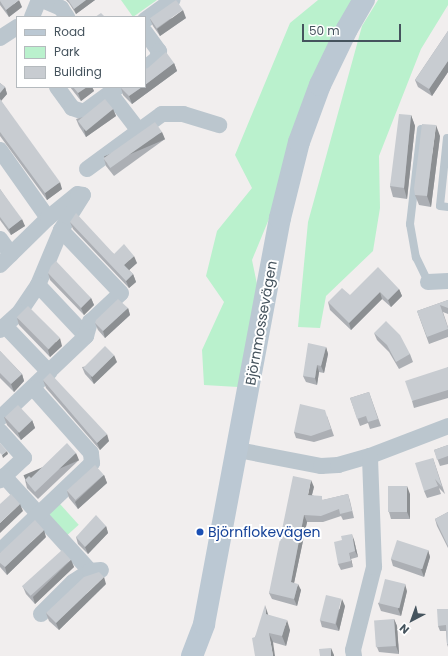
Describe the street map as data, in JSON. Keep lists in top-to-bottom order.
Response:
{
  "streets": {
    "street": ["Björnmossevägen"]
  },
  "places": ["Björnflokevägen"],
  "legend": ["Road", "Park", "Building"],
  "scale_bar": "50 m",
  "north": "bottom left"
}
